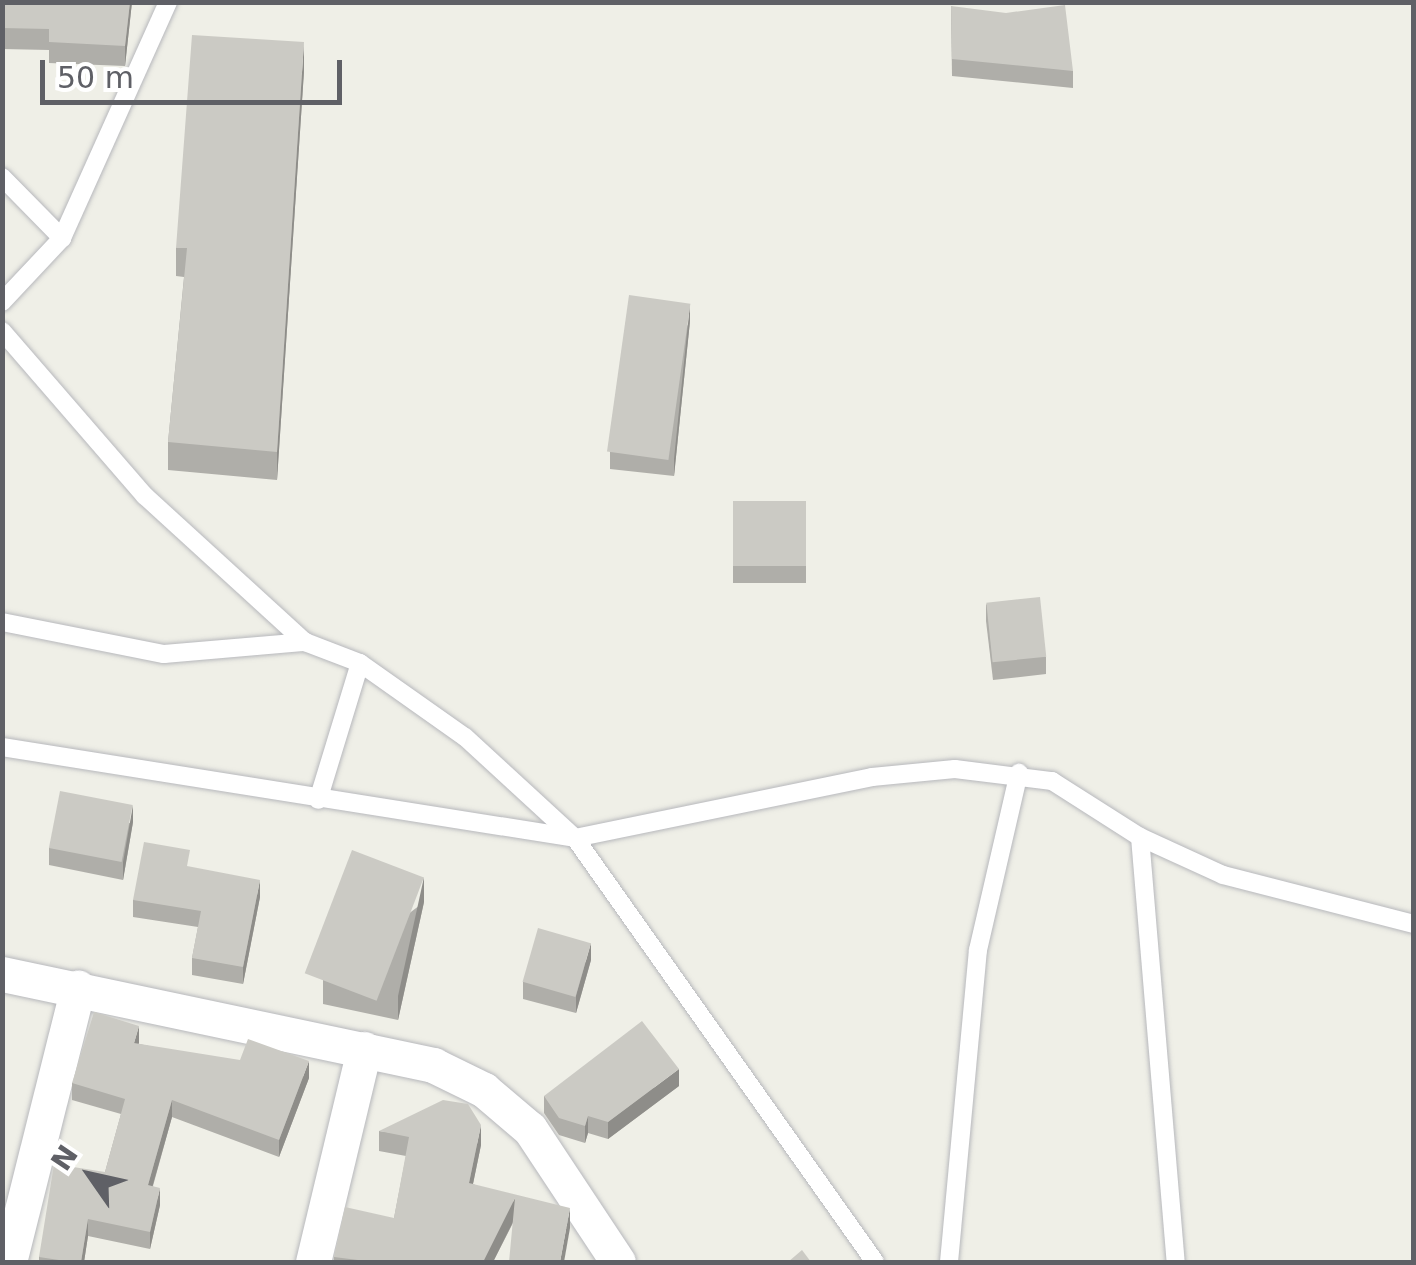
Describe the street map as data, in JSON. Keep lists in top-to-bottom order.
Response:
{
  "scale_bar": "50 m",
  "north": "top left"
}
